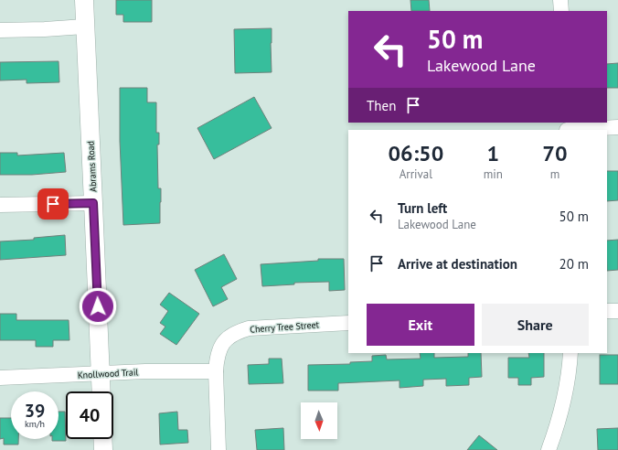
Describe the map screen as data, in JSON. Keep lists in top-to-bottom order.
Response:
{
  "streets": {
    "street": ["Abrams Road", "Cherry Tree Street", "Knollwood Trail"]
  },
  "crossings": [
    ["Abrams Road", "Knollwood Trail"],
    ["Cherry Tree Street", "Knollwood Trail"]
  ],
  "north": "bottom",
  "page": {
    "turn": ["50 m", "Lakewood Lane"],
    "then": "Then",
    "eta": [
      "06:50",
      "Arrival",
      "1",
      "min",
      "70",
      "m"
    ],
    "list": [
      {
        "name": "Turn left",
        "note": "Lakewood Lane",
        "value": "50 m"
      },
      {
        "name": "Arrive at destination",
        "value": "20 m"
      }
    ],
    "buttons": ["Exit", "Share"],
    "speed": "39 km/h",
    "limit": "40"
  }
}
